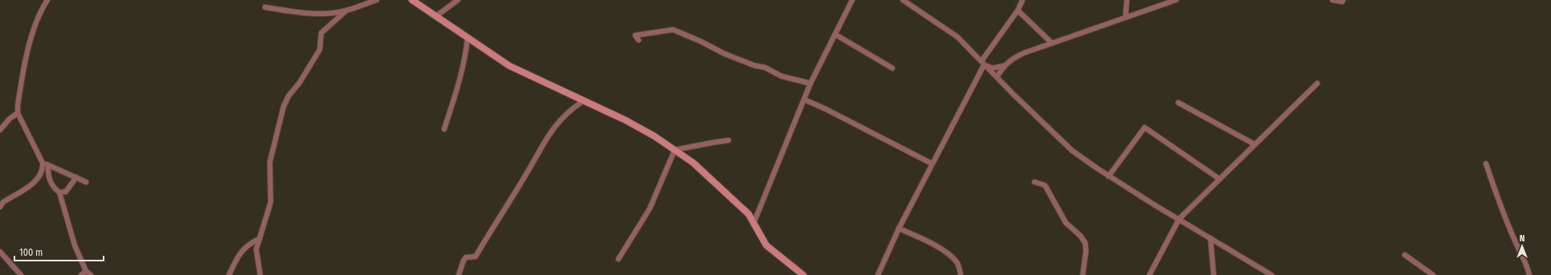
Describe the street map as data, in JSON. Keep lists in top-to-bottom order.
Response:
{
  "scale_bar": "100 m",
  "north": "top"
}
